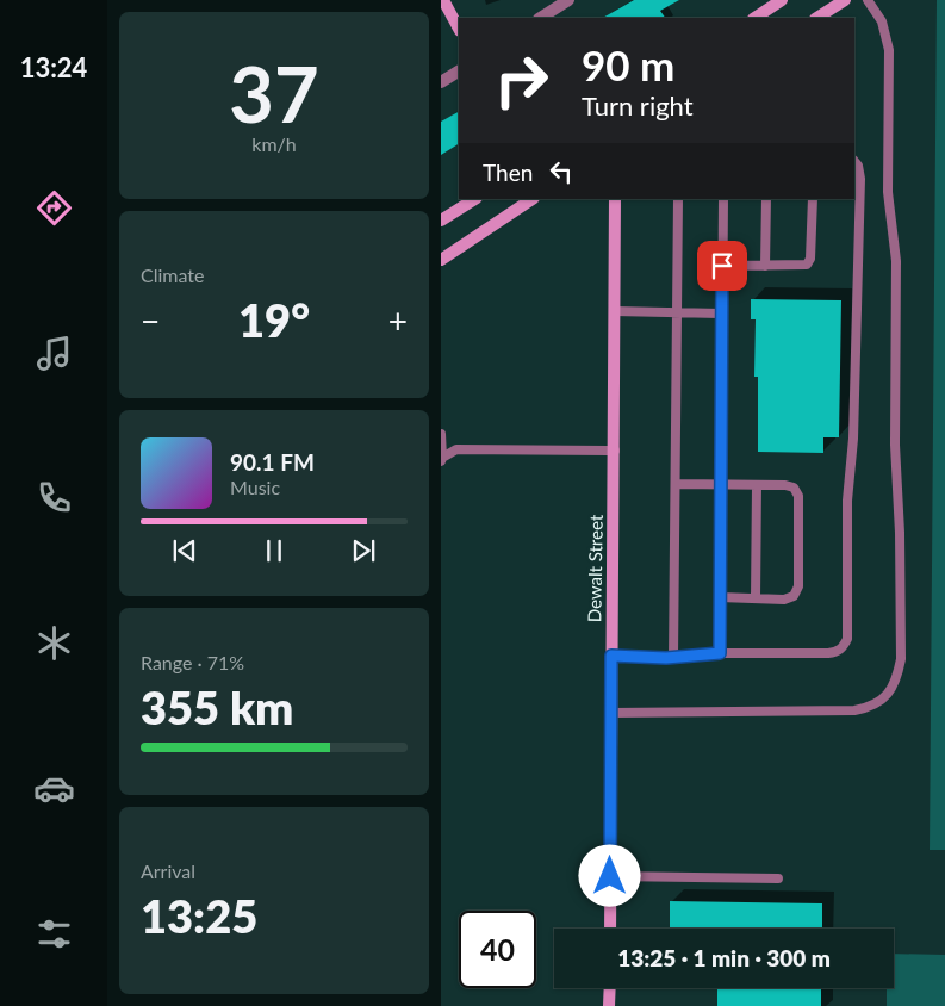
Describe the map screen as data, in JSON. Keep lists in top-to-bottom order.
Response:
{
  "streets": {
    "street": ["Dewalt Street"]
  },
  "page": {
    "tabs": "13:24",
    "tile": [
      ["37", "km/h"],
      "Climate",
      ["Range · 71%", "355 km"],
      ["Arrival", "13:25"]
    ],
    "turn": ["90 m", "Turn right"],
    "then": "Then",
    "heat": ["−", "19°", "+"],
    "song": ["90.1 FM", "Music"],
    "limit": "40",
    "trip": "13:25 · 1 min · 300 m"
  }
}
